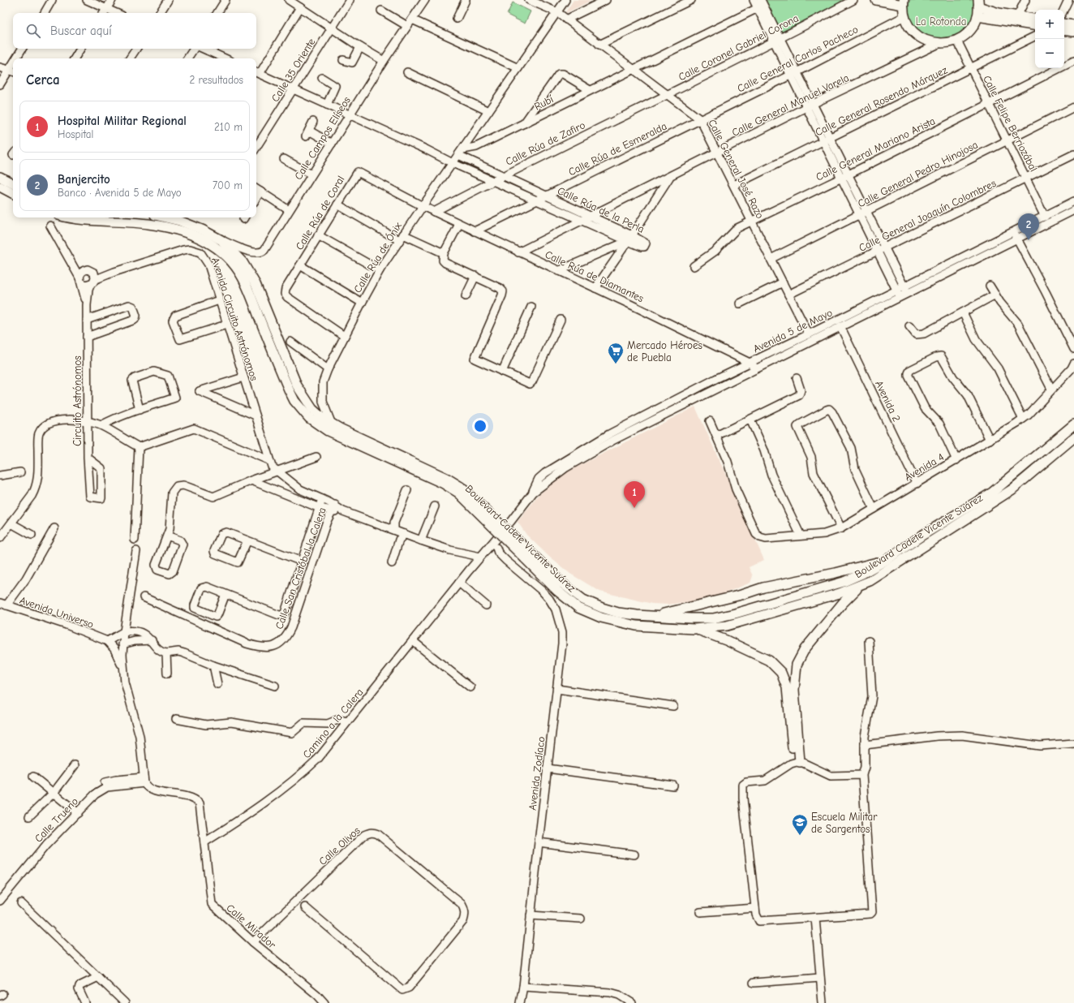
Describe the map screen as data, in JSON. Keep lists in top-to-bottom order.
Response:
{
  "streets": {
    "main road": ["Boulevard Cadete Vicente Suárez"],
    "street": [
      "Calle Coronel Gabriel Corona",
      "Calle General Carlos Pacheco",
      "Calle 35 Oriente",
      "Calle General Rosendo Márquez",
      "Rubí",
      "Calle General Manuel Varela",
      "Calle Felipe Berriozábal",
      "Calle Campos Elíseos",
      "Calle Rúa de Zafiro",
      "Calle Rúa de Esmeralda",
      "Calle General Mariano Arista",
      "Calle General José Razo",
      "Calle General Pedro Hinojosa",
      "Calle Rúa de la Perla",
      "Calle Rúa de Coral",
      "Calle General Joaquín Colombres",
      "Calle Rúa de Ónix",
      "Calle Rúa de Diamantes",
      "Avenida Circuito Astrónomos",
      "Avenida 5 de Mayo",
      "Circuito Astrónomos",
      "Avenida 2",
      "Avenida 4",
      "Calle San Cristóbal la Calera",
      "Avenida Universo",
      "Camino a la Calera",
      "Avenida Zodíaco",
      "Calle Trueno",
      "Calle Olivos",
      "Calle Mirador"
    ]
  },
  "crossings": [
    ["Calle Coronel Gabriel Corona", "Calle Rúa de Zafiro"],
    ["Calle Coronel Gabriel Corona", "Calle General José Razo"],
    ["Calle General Carlos Pacheco", "Calle Rúa de Esmeralda"],
    ["Calle General Carlos Pacheco", "Calle General José Razo"],
    ["Calle 35 Oriente", "Calle Rúa de la Perla"],
    ["Calle General Rosendo Márquez", "Calle Felipe Berriozábal"],
    ["Calle General Rosendo Márquez", "Calle General José Razo"],
    ["Rubí", "Calle General José Razo"],
    ["Rubí", "Calle Rúa de la Perla"],
    ["Rubí", "Calle Rúa de Ónix"],
    ["Calle General Manuel Varela", "Calle General José Razo"],
    ["Calle General Manuel Varela", "Calle Rúa de la Perla"],
    ["Calle General Manuel Varela", "Calle Rúa de Diamantes"],
    ["Calle Felipe Berriozábal", "Calle General Mariano Arista"],
    ["Calle Felipe Berriozábal", "Calle General Pedro Hinojosa"],
    ["Calle Felipe Berriozábal", "Calle General Joaquín Colombres"],
    ["Calle Felipe Berriozábal", "Avenida 5 de Mayo"],
    ["Calle Campos Elíseos", "Calle Rúa de la Perla"],
    ["Calle Campos Elíseos", "Boulevard Cadete Vicente Suárez"],
    ["Calle Rúa de Zafiro", "Calle General José Razo"],
    ["Calle Rúa de Zafiro", "Calle Rúa de la Perla"],
    ["Calle Rúa de Zafiro", "Calle Rúa de Diamantes"],
    ["Calle Rúa de Esmeralda", "Calle General José Razo"],
    ["Calle Rúa de Esmeralda", "Calle Rúa de la Perla"],
    ["Calle Rúa de Esmeralda", "Calle Rúa de Diamantes"],
    ["Calle General Mariano Arista", "Calle General José Razo"],
    ["Calle General José Razo", "Calle General Pedro Hinojosa"],
    ["Calle General José Razo", "Calle General Joaquín Colombres"],
    ["Calle General José Razo", "Calle Rúa de Ónix"],
    ["Calle General José Razo", "Avenida 5 de Mayo"],
    ["Calle Rúa de la Perla", "Calle Rúa de Ónix"],
    ["Calle Rúa de Coral", "Calle Rúa de Ónix"],
    ["Calle Rúa de Coral", "Calle Rúa de Diamantes"],
    ["Calle Rúa de Ónix", "Calle Rúa de Diamantes"],
    ["Calle Rúa de Ónix", "Boulevard Cadete Vicente Suárez"],
    ["Calle Rúa de Diamantes", "Avenida 5 de Mayo"],
    ["Avenida Circuito Astrónomos", "Circuito Astrónomos"],
    ["Avenida Circuito Astrónomos", "Calle San Cristóbal la Calera"],
    ["Avenida 5 de Mayo", "Avenida 2"],
    ["Avenida 5 de Mayo", "Camino a la Calera"],
    ["Avenida 5 de Mayo", "Avenida Zodíaco"],
    ["Avenida 2", "Avenida 4"],
    ["Camino a la Calera", "Avenida Zodíaco"],
    ["Camino a la Calera", "Calle Mirador"],
    ["Calle Olivos", "Calle Mirador"]
  ],
  "parks": ["La Rotonda"],
  "places": {
    "supermarket": ["Mercado Héroes de Puebla"],
    "school or university": ["Escuela Militar de Sargentos"]
  },
  "page": {
    "map_buttons": ["+", "−"],
    "search": "Buscar aquí",
    "heading": ["Cerca", "2 resultados"],
    "list": [
      {
        "mark": "1",
        "name": "Hospital Militar Regional",
        "note": "Hospital",
        "value": "210 m"
      },
      {
        "mark": "2",
        "name": "Banjercito",
        "note": "Banco · Avenida 5 de Mayo",
        "value": "700 m"
      }
    ],
    "pins": ["2", "1"]
  }
}
